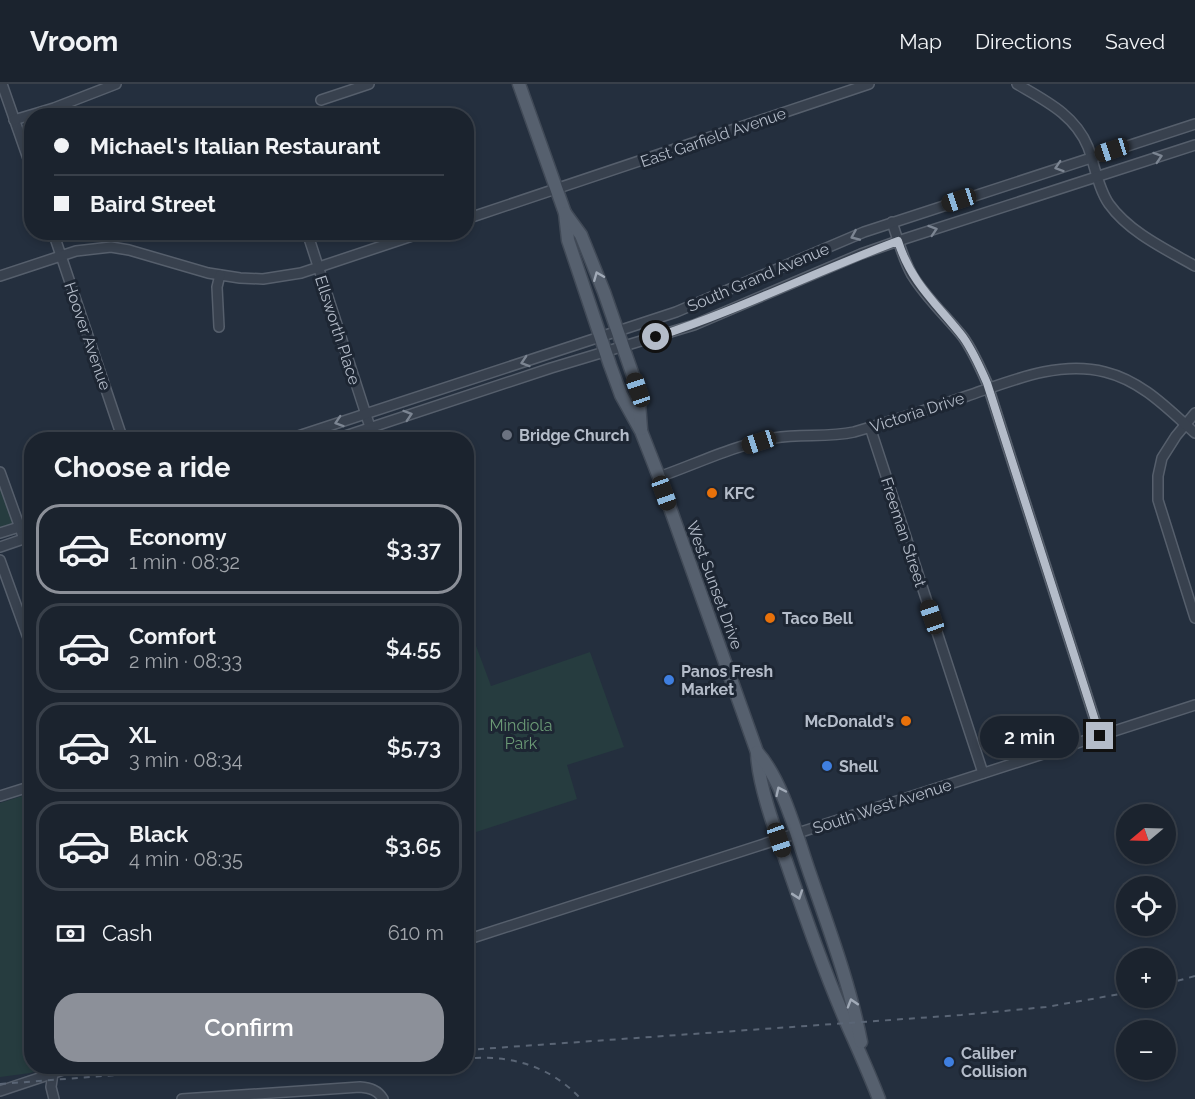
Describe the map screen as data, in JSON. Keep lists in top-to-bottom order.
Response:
{
  "streets": {
    "main road": ["West Sunset Drive"],
    "street": [
      "East Garfield Avenue",
      "South Grand Avenue",
      "Ellsworth Place",
      "Hoover Avenue",
      "Victoria Drive",
      "Freeman Street",
      "South West Avenue"
    ]
  },
  "crossings": [
    ["East Garfield Avenue", "West Sunset Drive"],
    ["South Grand Avenue", "Ellsworth Place"],
    ["South Grand Avenue", "West Sunset Drive"],
    ["Victoria Drive", "Freeman Street"],
    ["Victoria Drive", "West Sunset Drive"],
    ["Freeman Street", "South West Avenue"],
    ["West Sunset Drive", "South West Avenue"]
  ],
  "parks": ["Mindiola Park"],
  "places": [
    "Bridge Church",
    "KFC",
    "Taco Bell",
    "Panos Fresh Market",
    "McDonald's",
    "Shell",
    "Caliber Collision"
  ],
  "north": "left",
  "page": {
    "header": "Vroom",
    "nav": ["Map", "Directions", "Saved"],
    "banner": ["Michael's Italian Restaurant", "Baird Street"],
    "heading": "Choose a ride",
    "list": [
      {
        "name": "Economy",
        "note": "1 min · 08:32",
        "value": "$3.37"
      },
      {
        "name": "Comfort",
        "note": "2 min · 08:33",
        "value": "$4.55"
      },
      {
        "name": "XL",
        "note": "3 min · 08:34",
        "value": "$5.73"
      },
      {
        "name": "Black",
        "note": "4 min · 08:35",
        "value": "$3.65"
      }
    ],
    "bubble": "2 min",
    "map_buttons": ["+", "−"],
    "pay": ["Cash", "610 m"],
    "buttons": "Confirm"
  }
}
